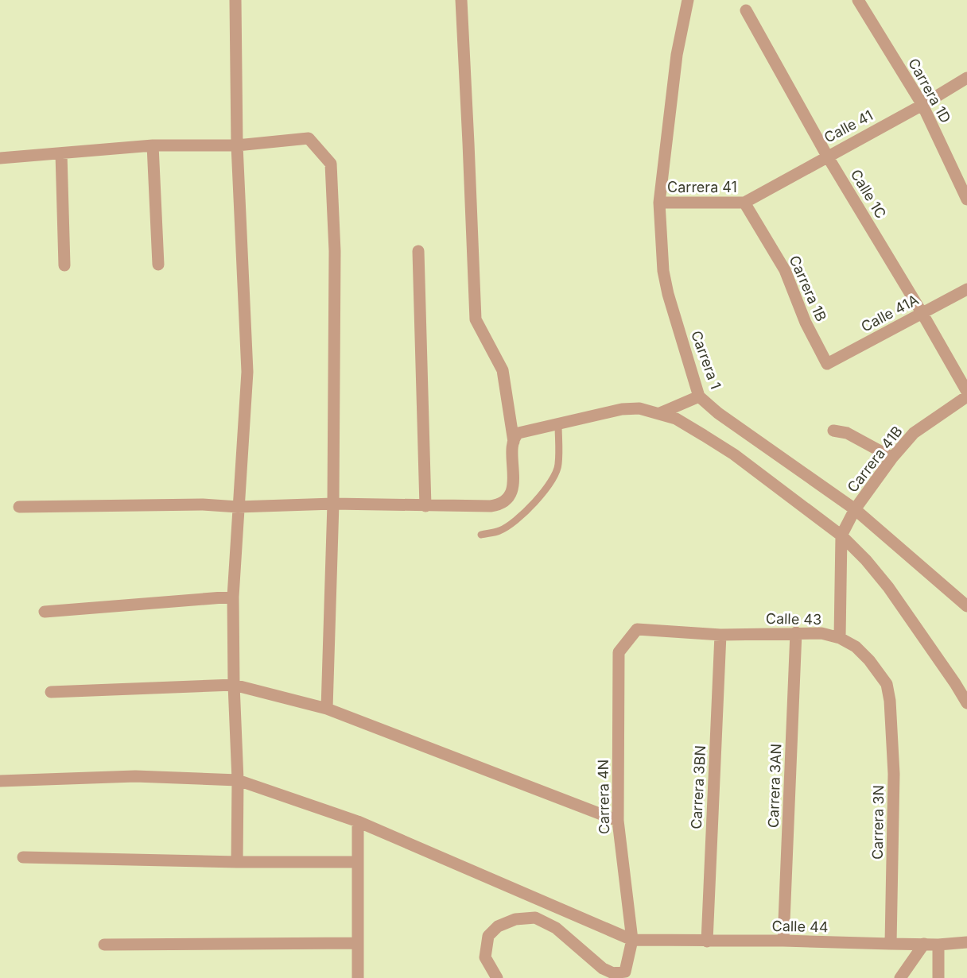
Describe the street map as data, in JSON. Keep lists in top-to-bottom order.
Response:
{
  "streets": {
    "street": [
      "Carrera 1D",
      "Calle 41",
      "Carrera 41",
      "Calle 1C",
      "Carrera 1B",
      "Calle 41A",
      "Carrera 1",
      "Carrera 41B",
      "Calle 43",
      "Carrera 3AN",
      "Carrera 3BN",
      "Carrera 4N",
      "Carrera 3N",
      "Calle 44"
    ]
  },
  "crossings": [
    ["Carrera 1D", "Calle 41"],
    ["Calle 41", "Carrera 41"],
    ["Calle 41", "Calle 1C"],
    ["Calle 41", "Carrera 1B"],
    ["Carrera 41", "Carrera 1B"],
    ["Carrera 41", "Carrera 1"],
    ["Calle 1C", "Calle 41A"],
    ["Carrera 1B", "Calle 41A"],
    ["Carrera 1", "Carrera 41B"],
    ["Calle 43", "Carrera 3AN"],
    ["Calle 43", "Carrera 3BN"],
    ["Calle 43", "Carrera 4N"],
    ["Calle 43", "Carrera 3N"],
    ["Carrera 3AN", "Calle 44"],
    ["Carrera 3BN", "Calle 44"],
    ["Carrera 4N", "Calle 44"],
    ["Carrera 3N", "Calle 44"]
  ]
}
